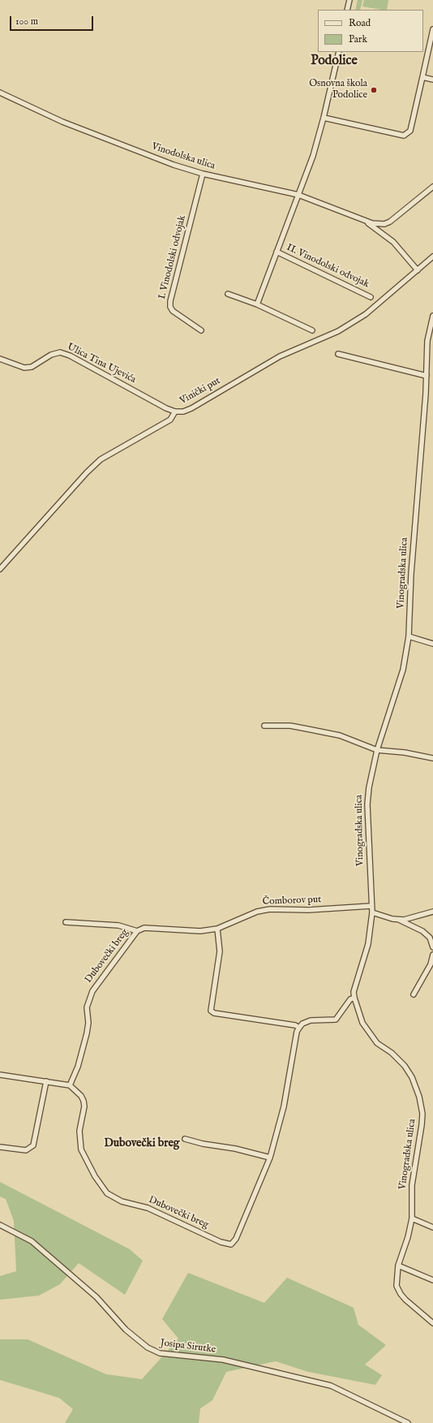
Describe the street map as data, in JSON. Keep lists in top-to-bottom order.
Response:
{
  "streets": {
    "street": [
      "Vinodolska ulica",
      "I. Vinodolski odvojak",
      "II. Vinodolski odvojak",
      "Ulica Tina Ujevića",
      "Vinički put",
      "Vinogradska ulica",
      "Čomborov put",
      "Dubovečki breg",
      "Josipa Sirutke"
    ]
  },
  "crossings": [
    ["Vinodolska ulica", "I. Vinodolski odvojak"],
    ["Vinodolska ulica", "II. Vinodolski odvojak"],
    ["Vinodolska ulica", "Vinički put"],
    ["Ulica Tina Ujevića", "Vinički put"],
    ["Vinogradska ulica", "Čomborov put"],
    ["Čomborov put", "Dubovečki breg"]
  ],
  "districts": ["Podolice", "Dubovečki breg"],
  "places": ["Osnovna škola Podolice"],
  "legend": ["Road", "Park"],
  "scale_bar": "100 m"
}
